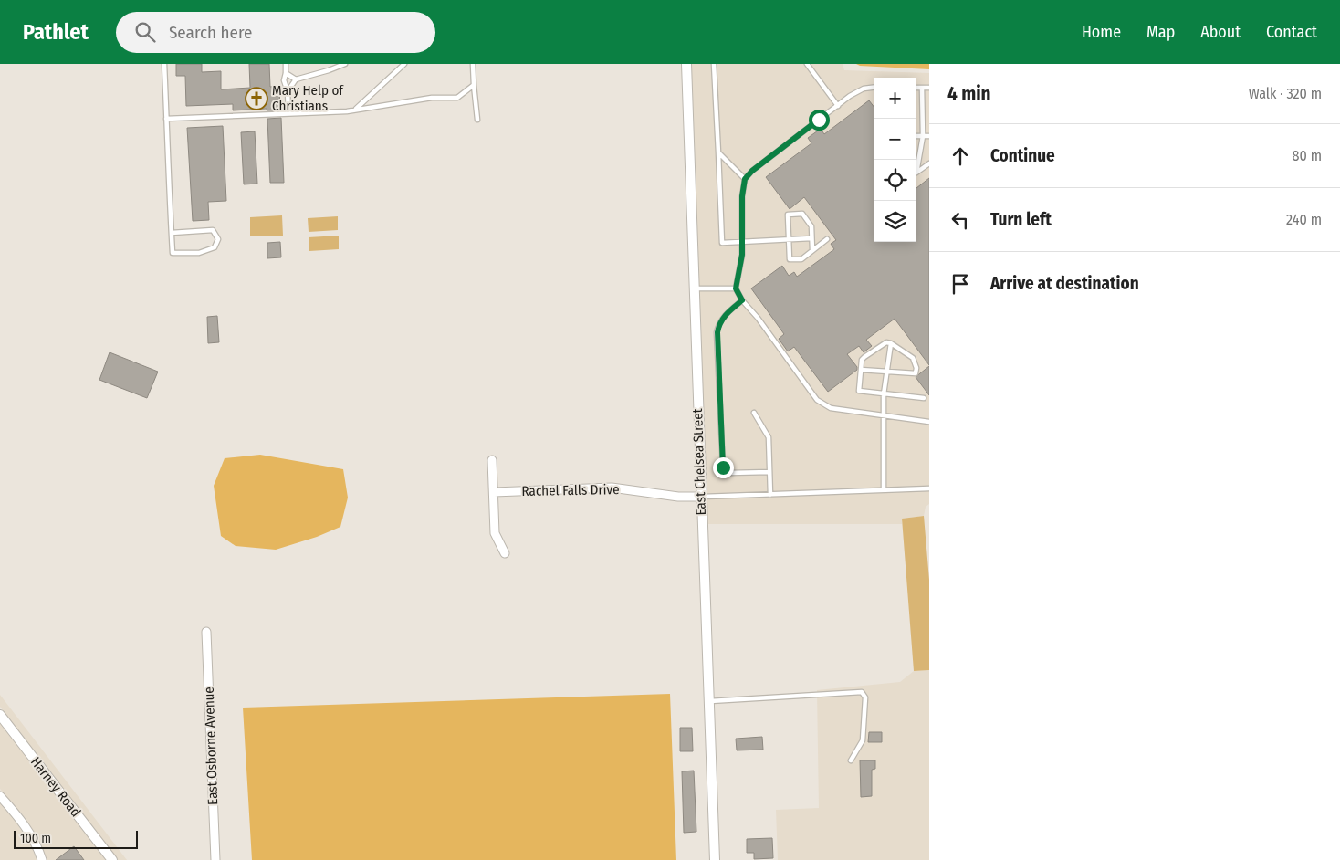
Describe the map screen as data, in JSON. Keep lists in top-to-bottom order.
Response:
{
  "streets": {
    "street": [
      "East Chelsea Street",
      "Rachel Falls Drive",
      "East Osborne Avenue",
      "Harney Road"
    ]
  },
  "crossings": [
    ["East Chelsea Street", "Rachel Falls Drive"]
  ],
  "places": {
    "church": ["Mary Help of Christians"]
  },
  "scale_bar": "100 m",
  "page": {
    "header": "Pathlet",
    "search": "Search here",
    "nav": [
      "Home",
      "Map",
      "About",
      "Contact"
    ],
    "heading": ["4 min", "Walk · 320 m"],
    "map_buttons": ["+", "−"],
    "list": [
      ["Continue", "80 m"],
      ["Turn left", "240 m"],
      "Arrive at destination"
    ],
    "scale": "100 m"
  }
}
